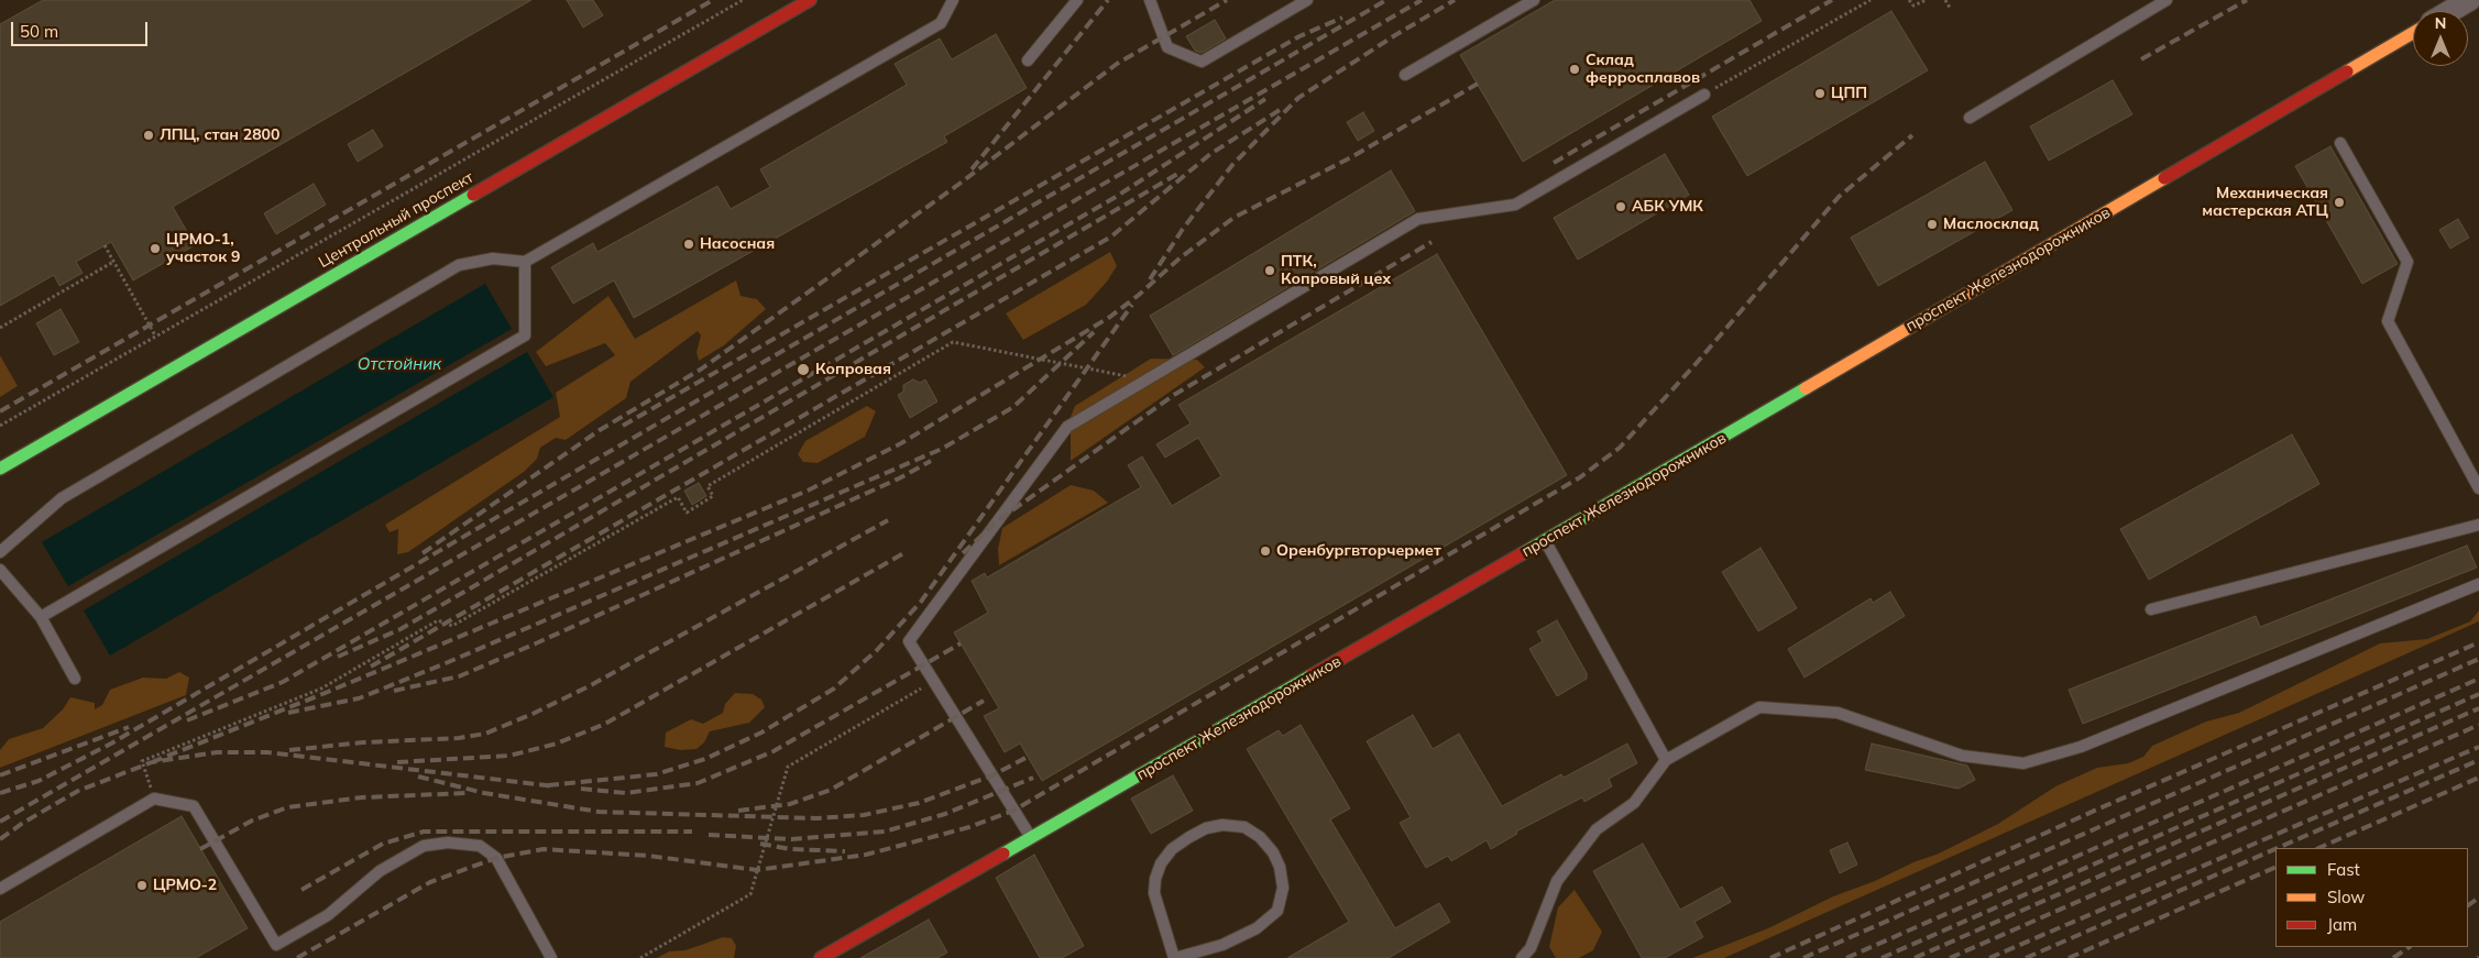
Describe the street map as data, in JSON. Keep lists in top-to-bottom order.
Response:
{
  "streets": {
    "street": ["Центральный проспект", "проспект Железнодорожников"]
  },
  "water": ["Отстойник"],
  "places": [
    "Склад ферросплавов",
    "ЦПП",
    "ЛПЦ, стан 2800",
    "Механическая мастерская АТЦ",
    "АБК УМК",
    "Маслосклад",
    "Насосная",
    "ЦРМО-1, участок 9",
    "ПТК, Копровый цех",
    "Копровая",
    "Оренбургвторчермет",
    "ЦРМО-2"
  ],
  "legend": ["Fast", "Slow", "Jam"],
  "scale_bar": "50 m",
  "north": "top"
}
